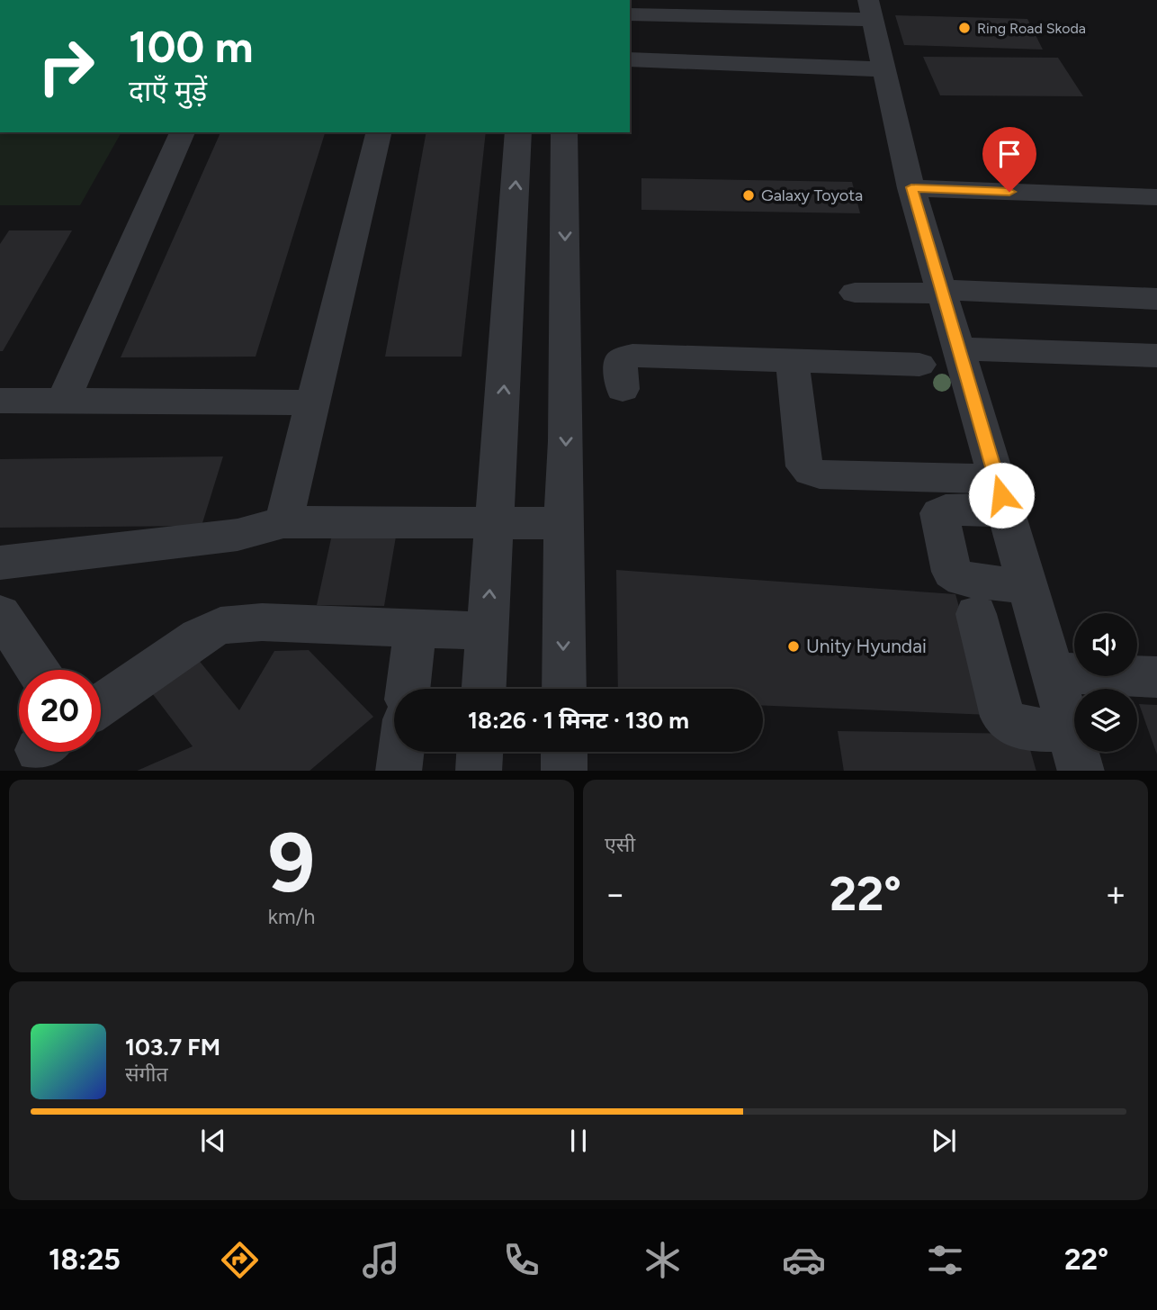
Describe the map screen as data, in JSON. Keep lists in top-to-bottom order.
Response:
{
  "places": ["Ring Road Skoda", "Galaxy Toyota", "Unity Hyundai"],
  "page": {
    "turn": ["100 m", "दाएँ मुड़ें"],
    "limit": "20",
    "trip": "18:26 · 1 मिनट · 130 m",
    "tile": [
      ["9", "km/h"],
      "एसी"
    ],
    "heat": ["−", "22°", "+"],
    "song": ["103.7 FM", "संगीत"],
    "tabs": ["18:25", "22°"]
  }
}
